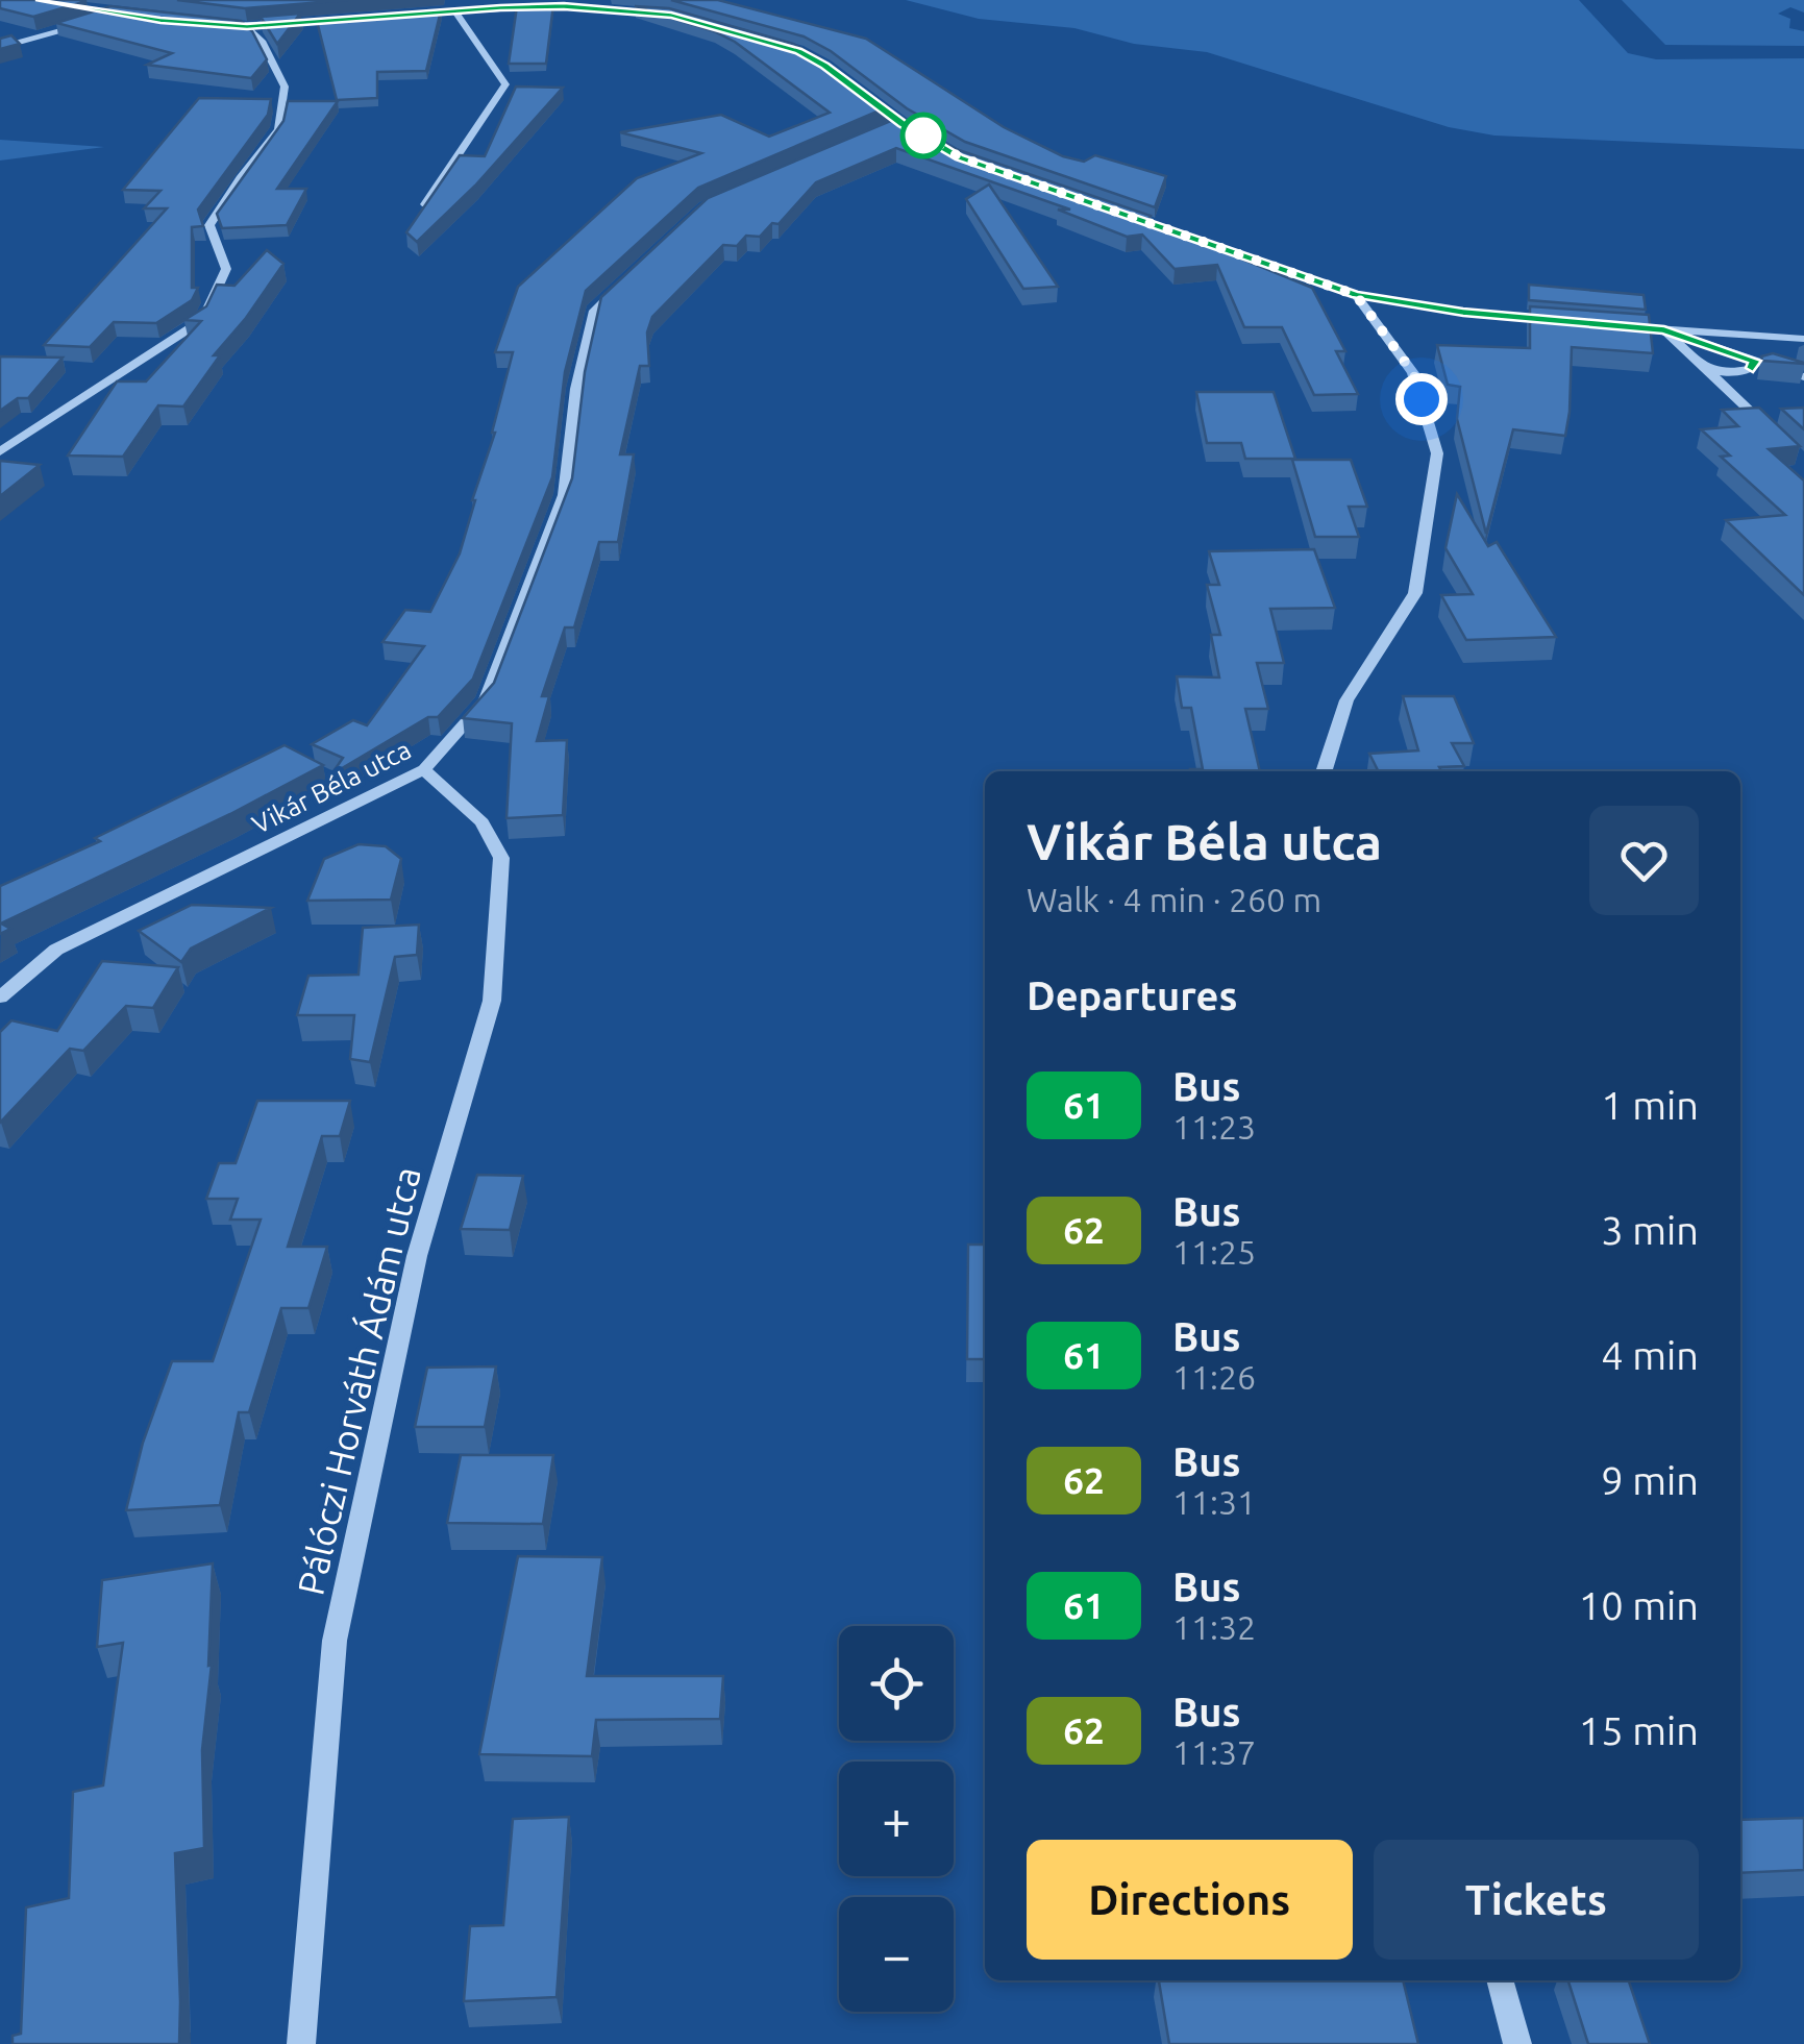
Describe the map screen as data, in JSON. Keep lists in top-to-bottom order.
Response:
{
  "streets": {
    "street": ["Vikár Béla utca", "Pálóczi Horváth Ádám utca"]
  },
  "crossings": [
    ["Vikár Béla utca", "Pálóczi Horváth Ádám utca"]
  ],
  "lines": ["bus line 61"],
  "page": {
    "heading": [
      ["Vikár Béla utca", "Walk · 4 min · 260 m"],
      "Departures"
    ],
    "list": [
      {
        "mark": "61",
        "name": "Bus",
        "note": "11:23",
        "value": "1 min"
      },
      {
        "mark": "62",
        "name": "Bus",
        "note": "11:25",
        "value": "3 min"
      },
      {
        "mark": "61",
        "name": "Bus",
        "note": "11:26",
        "value": "4 min"
      },
      {
        "mark": "62",
        "name": "Bus",
        "note": "11:31",
        "value": "9 min"
      },
      {
        "mark": "61",
        "name": "Bus",
        "note": "11:32",
        "value": "10 min"
      },
      {
        "mark": "62",
        "name": "Bus",
        "note": "11:37",
        "value": "15 min"
      }
    ],
    "map_buttons": ["+", "−"],
    "buttons": ["Directions", "Tickets"]
  }
}
